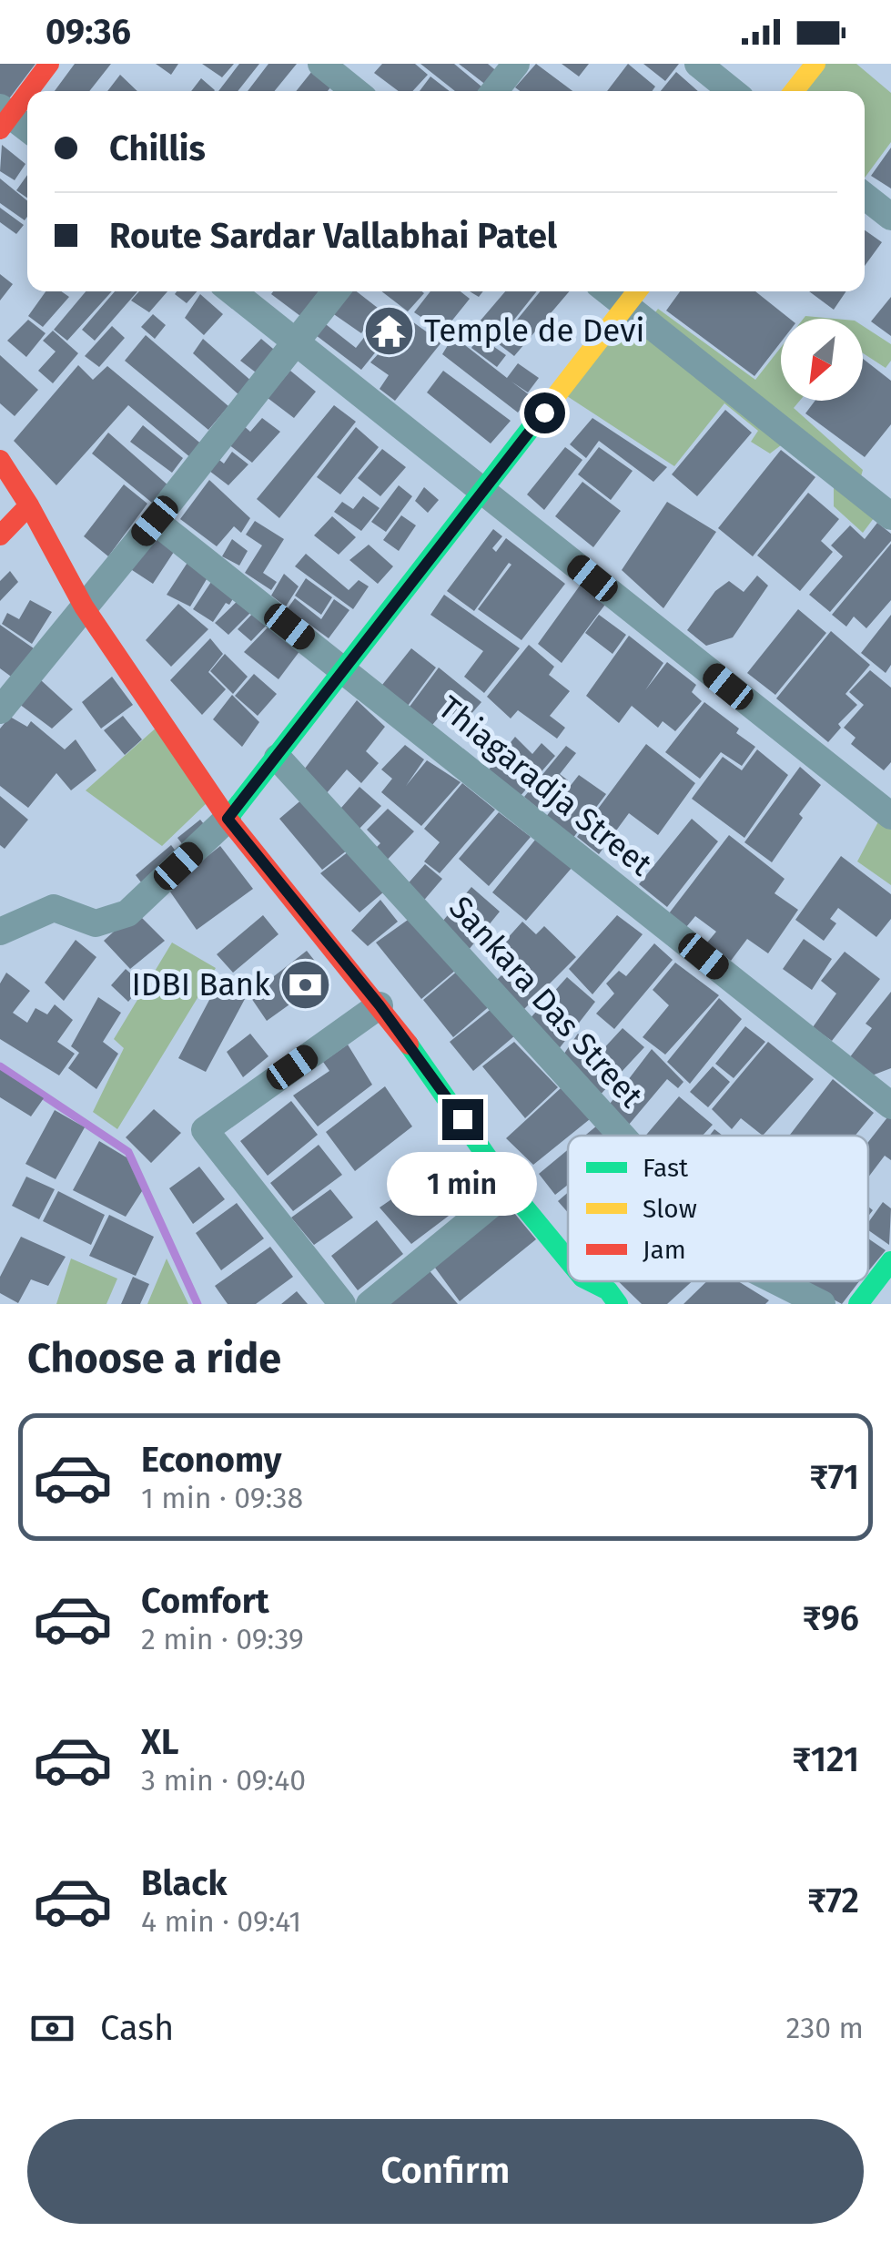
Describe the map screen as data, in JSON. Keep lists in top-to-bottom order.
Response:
{
  "streets": {
    "street": ["Thiagaradja Street", "Sankara Das Street"]
  },
  "places": {
    "temple": ["Temple de Devi"],
    "bank": ["IDBI Bank"]
  },
  "legend": ["Fast", "Slow", "Jam"],
  "north": "bottom left",
  "page": {
    "status": "09:36",
    "banner": ["Chillis", "Route Sardar Vallabhai Patel"],
    "bubble": "1 min",
    "heading": "Choose a ride",
    "list": [
      {
        "name": "Economy",
        "note": "1 min · 09:38",
        "value": "₹71"
      },
      {
        "name": "Comfort",
        "note": "2 min · 09:39",
        "value": "₹96"
      },
      {
        "name": "XL",
        "note": "3 min · 09:40",
        "value": "₹121"
      },
      {
        "name": "Black",
        "note": "4 min · 09:41",
        "value": "₹72"
      }
    ],
    "pay": ["Cash", "230 m"],
    "buttons": "Confirm"
  }
}
